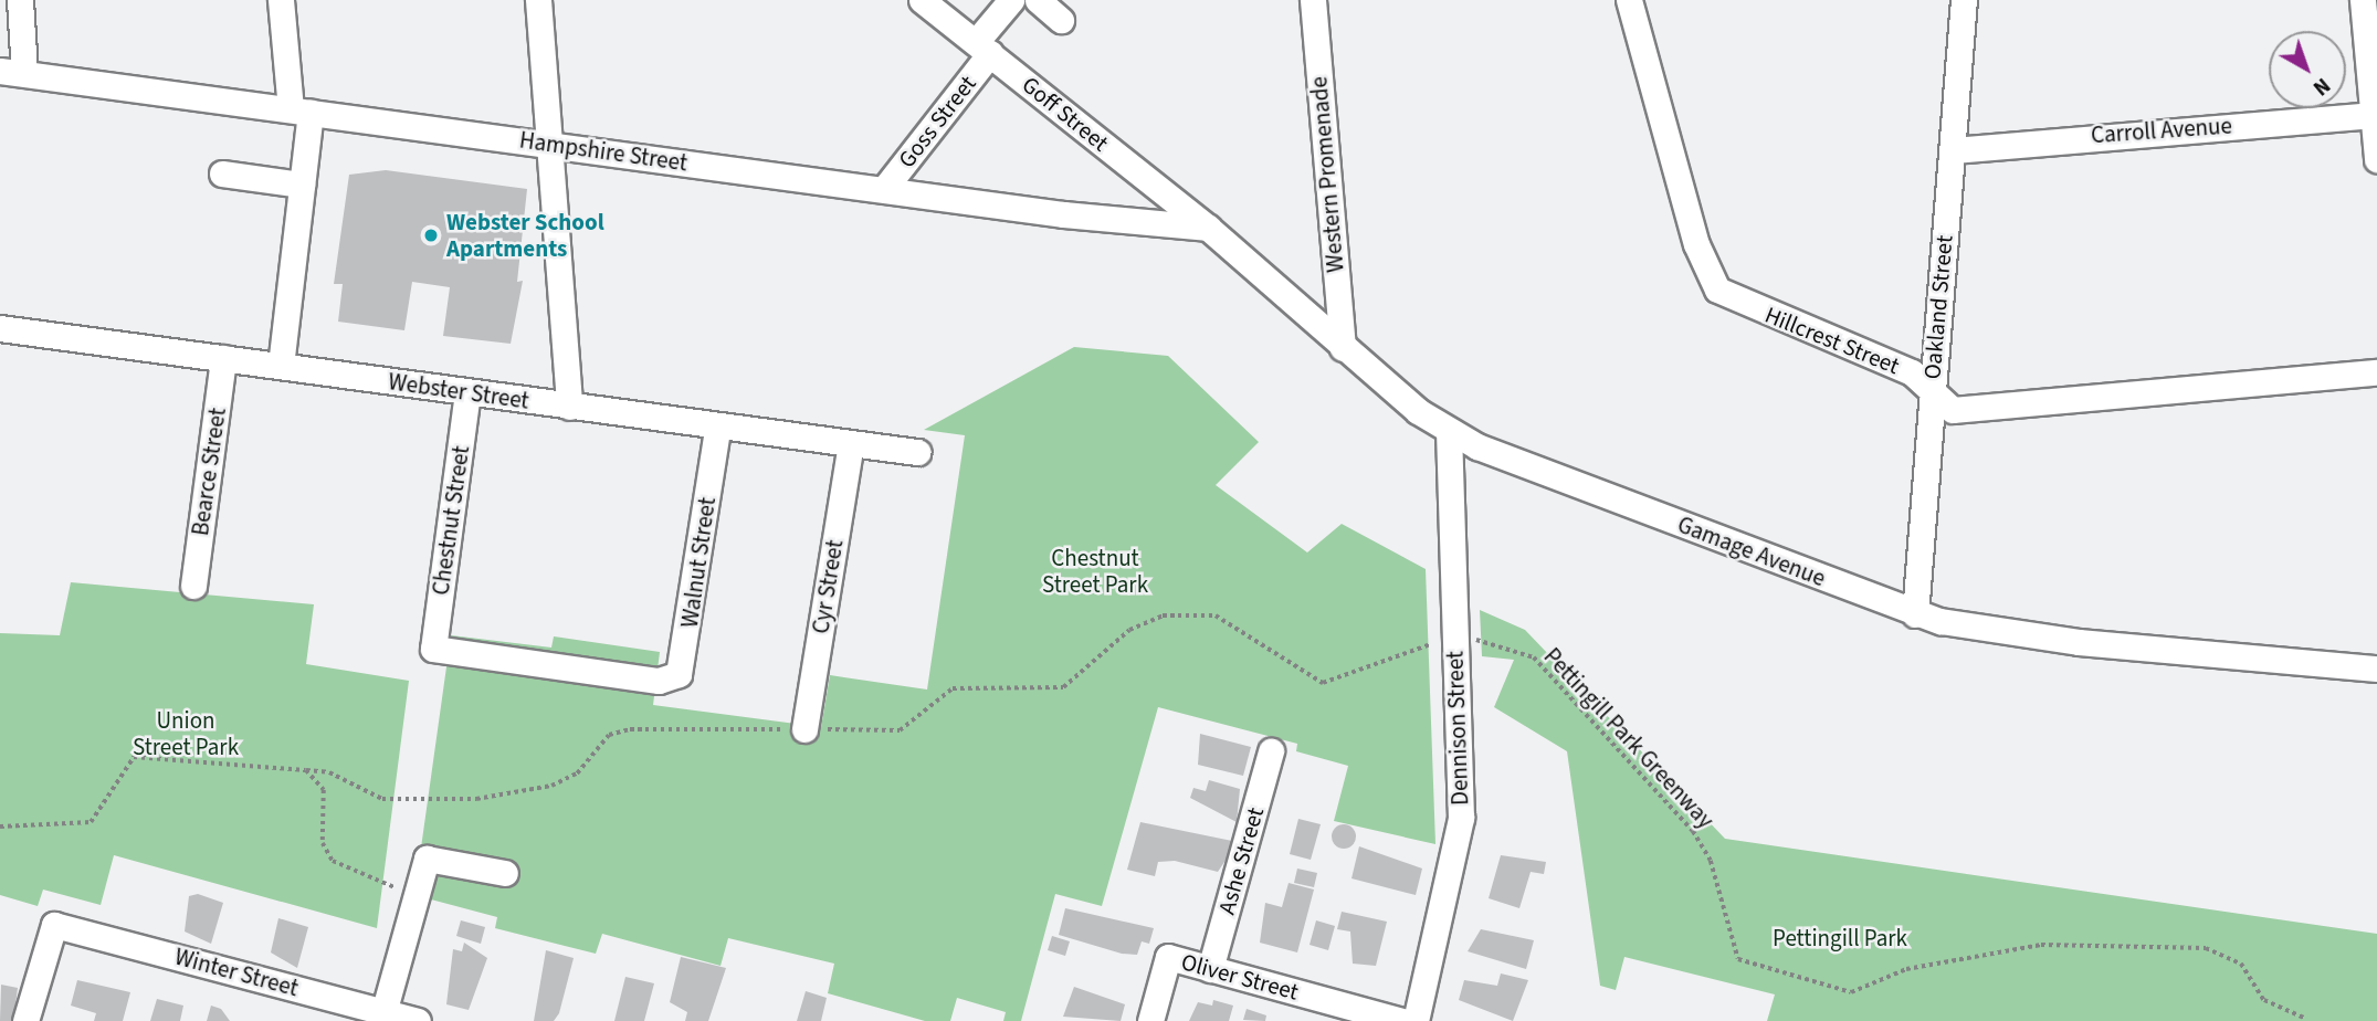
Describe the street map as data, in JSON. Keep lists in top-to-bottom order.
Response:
{
  "streets": {
    "street": [
      "Goff Street",
      "Goss Street",
      "Carroll Avenue",
      "Hampshire Street",
      "Western Promenade",
      "Oakland Street",
      "Hillcrest Street",
      "Webster Street",
      "Bearce Street",
      "Chestnut Street",
      "Gamage Avenue",
      "Walnut Street",
      "Cyr Street",
      "Dennison Street",
      "Ashe Street",
      "Winter Street",
      "Oliver Street"
    ],
    "path": ["Pettingill Park Greenway"]
  },
  "crossings": [
    ["Goff Street", "Goss Street"],
    ["Goff Street", "Hampshire Street"],
    ["Goff Street", "Gamage Avenue"],
    ["Goss Street", "Hampshire Street"],
    ["Carroll Avenue", "Oakland Street"],
    ["Hampshire Street", "Gamage Avenue"],
    ["Western Promenade", "Gamage Avenue"],
    ["Oakland Street", "Hillcrest Street"],
    ["Oakland Street", "Gamage Avenue"],
    ["Webster Street", "Bearce Street"],
    ["Webster Street", "Chestnut Street"],
    ["Webster Street", "Walnut Street"],
    ["Webster Street", "Cyr Street"],
    ["Chestnut Street", "Walnut Street"],
    ["Gamage Avenue", "Dennison Street"],
    ["Dennison Street", "Pettingill Park Greenway"],
    ["Ashe Street", "Oliver Street"]
  ],
  "parks": ["Chestnut Street Park", "Union Street Park", "Pettingill Park"],
  "places": ["Webster School Apartments"],
  "north": "bottom right"
}
